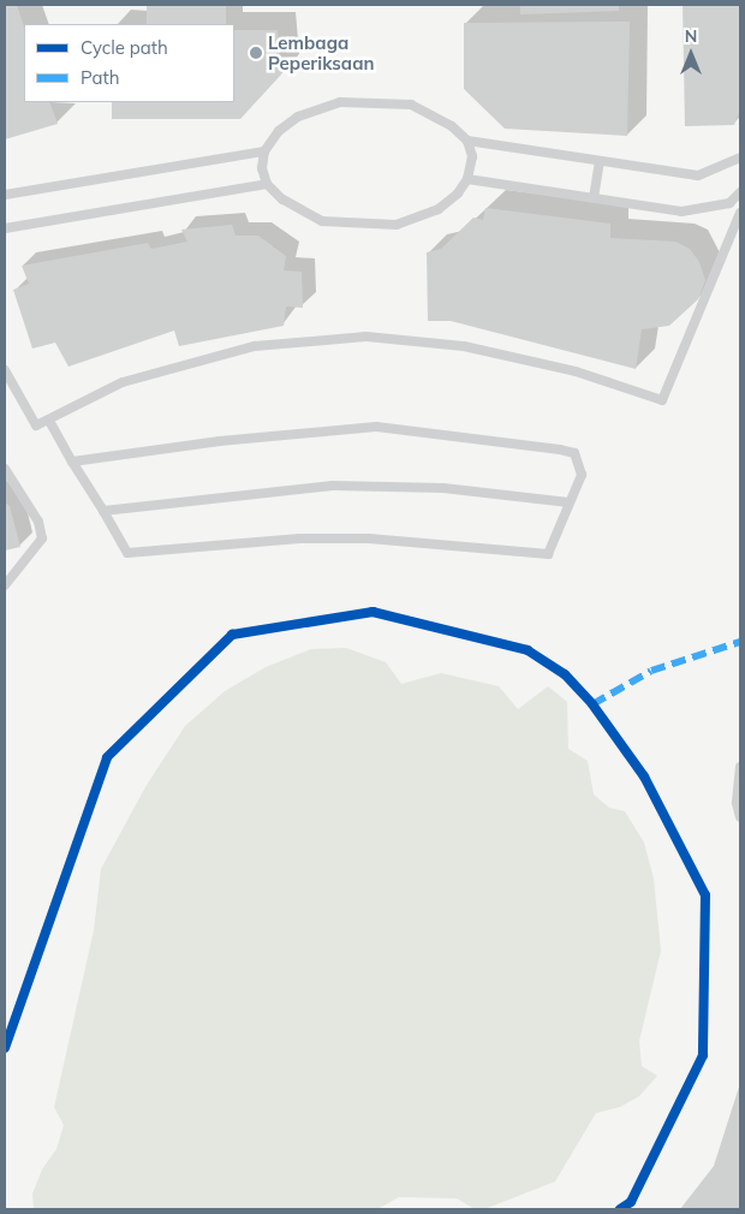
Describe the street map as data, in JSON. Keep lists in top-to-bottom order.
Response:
{
  "places": ["Lembaga Peperiksaan"],
  "legend": ["Cycle path", "Path"],
  "north": "top"
}
